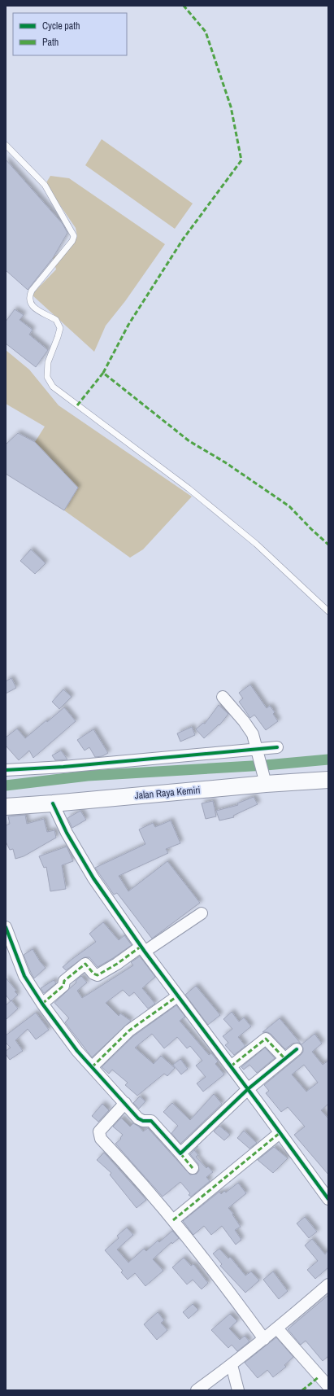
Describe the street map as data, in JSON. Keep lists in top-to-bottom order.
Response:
{
  "streets": {
    "main road": ["Jalan Raya Kemiri"]
  },
  "legend": ["Cycle path", "Path"]
}
